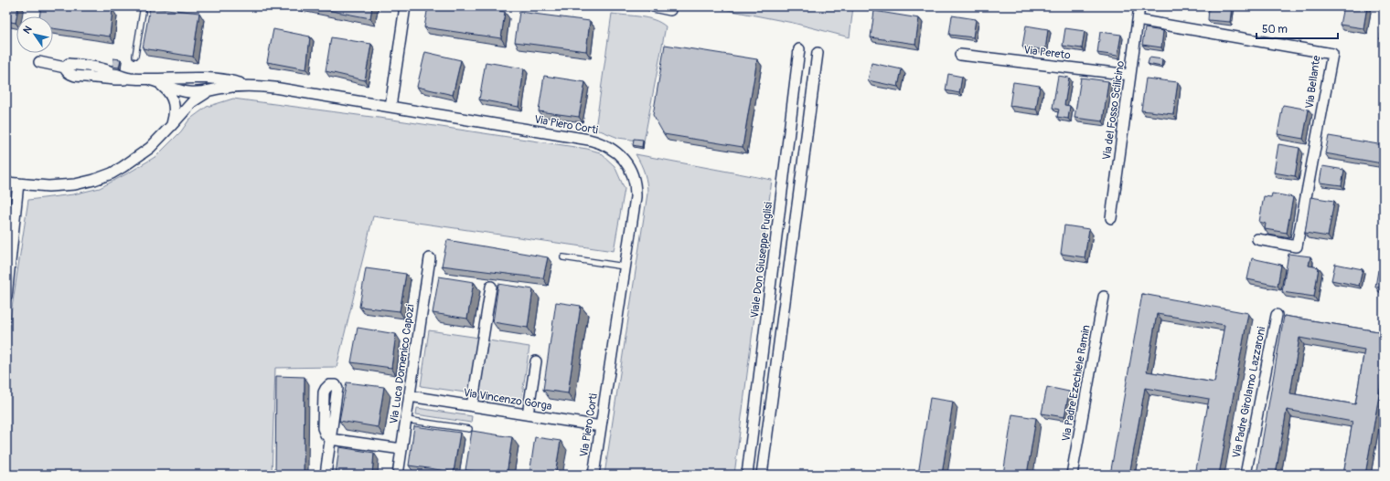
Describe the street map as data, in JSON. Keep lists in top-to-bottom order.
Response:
{
  "streets": {
    "street": [
      "Via Pereto",
      "Via Bellante",
      "Via del Fosso Scilicino",
      "Via Piero Corti",
      "Viale Don Giuseppe Puglisi",
      "Via Luca Domenico Capozi",
      "Via Padre Ezechiele Ramin",
      "Via Padre Girolamo Lazzaroni",
      "Via Vincenzo Gorga"
    ]
  },
  "crossings": [
    ["Via Pereto", "Via del Fosso Scilicino"],
    ["Via Bellante", "Via del Fosso Scilicino"],
    ["Via Piero Corti", "Via Vincenzo Gorga"],
    ["Via Luca Domenico Capozi", "Via Vincenzo Gorga"]
  ],
  "scale_bar": "50 m",
  "north": "top left"
}
